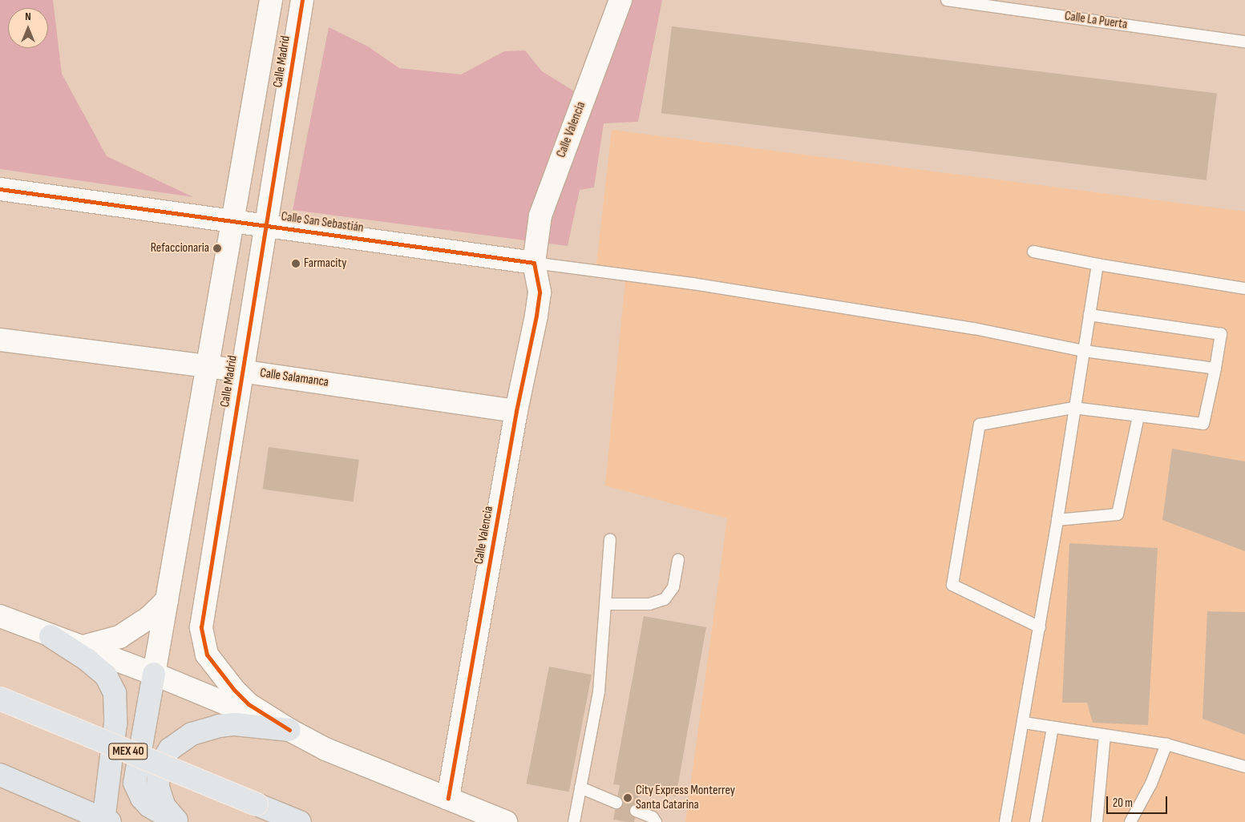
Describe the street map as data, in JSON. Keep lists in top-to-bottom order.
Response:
{
  "streets": {
    "main road": ["MEX 40"],
    "street": [
      "Calle Madrid",
      "Calle Valencia",
      "Calle San Sebastián",
      "Calle Salamanca"
    ],
    "lane": ["Calle La Puerta"]
  },
  "crossings": [
    ["Calle Madrid", "Calle San Sebastián"],
    ["Calle Madrid", "Calle Salamanca"],
    ["Calle Valencia", "Calle San Sebastián"],
    ["Calle Valencia", "Calle Salamanca"]
  ],
  "places": ["Refaccionaria", "Farmacity", "City Express Monterrey Santa Catarina"],
  "scale_bar": "20 m",
  "north": "top"
}
